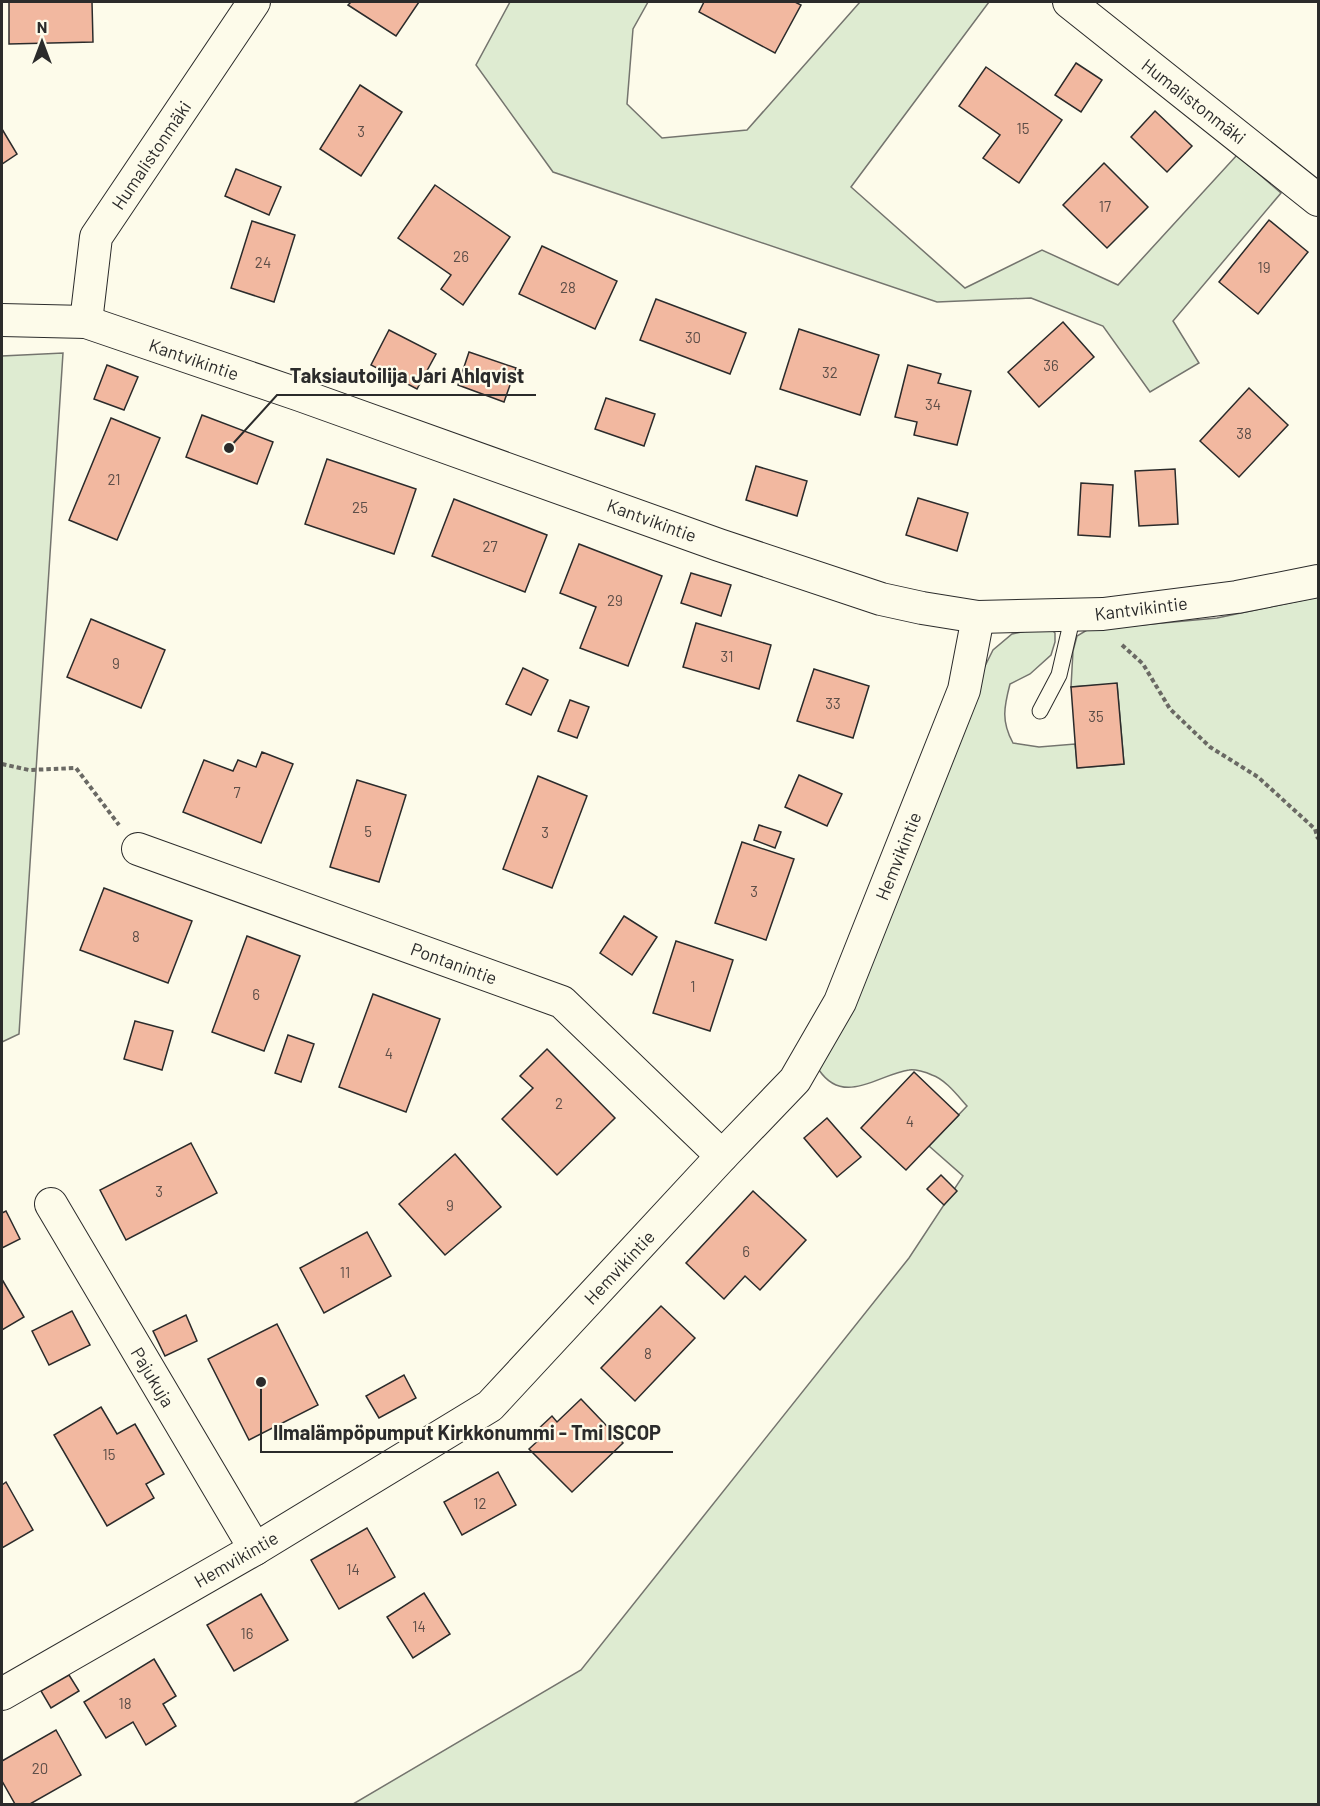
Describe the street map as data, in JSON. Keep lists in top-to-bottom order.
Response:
{
  "streets": {
    "street": [
      "Humalistonmäki",
      "Kantvikintie",
      "Hemvikintie",
      "Pontanintie",
      "Pajukuja"
    ]
  },
  "crossings": [
    ["Humalistonmäki", "Kantvikintie"],
    ["Kantvikintie", "Hemvikintie"],
    ["Hemvikintie", "Pontanintie"],
    ["Hemvikintie", "Pajukuja"]
  ],
  "places": ["Taksiautoilija Jari Ahlqvist", "Ilmalämpöpumput Kirkkonummi - Tmi ISCOP"],
  "house_numbers": [
    "15",
    "3",
    "17",
    "26",
    "24",
    "19",
    "28",
    "30",
    "36",
    "32",
    "34",
    "38",
    "21",
    "25",
    "27",
    "29",
    "31",
    "9",
    "33",
    "35",
    "7",
    "5",
    "3",
    "3",
    "8",
    "1",
    "6",
    "4",
    "2",
    "4",
    "3",
    "9",
    "6",
    "11",
    "8",
    "15",
    "12",
    "14",
    "14",
    "16",
    "18",
    "20"
  ],
  "north": "top"
}
